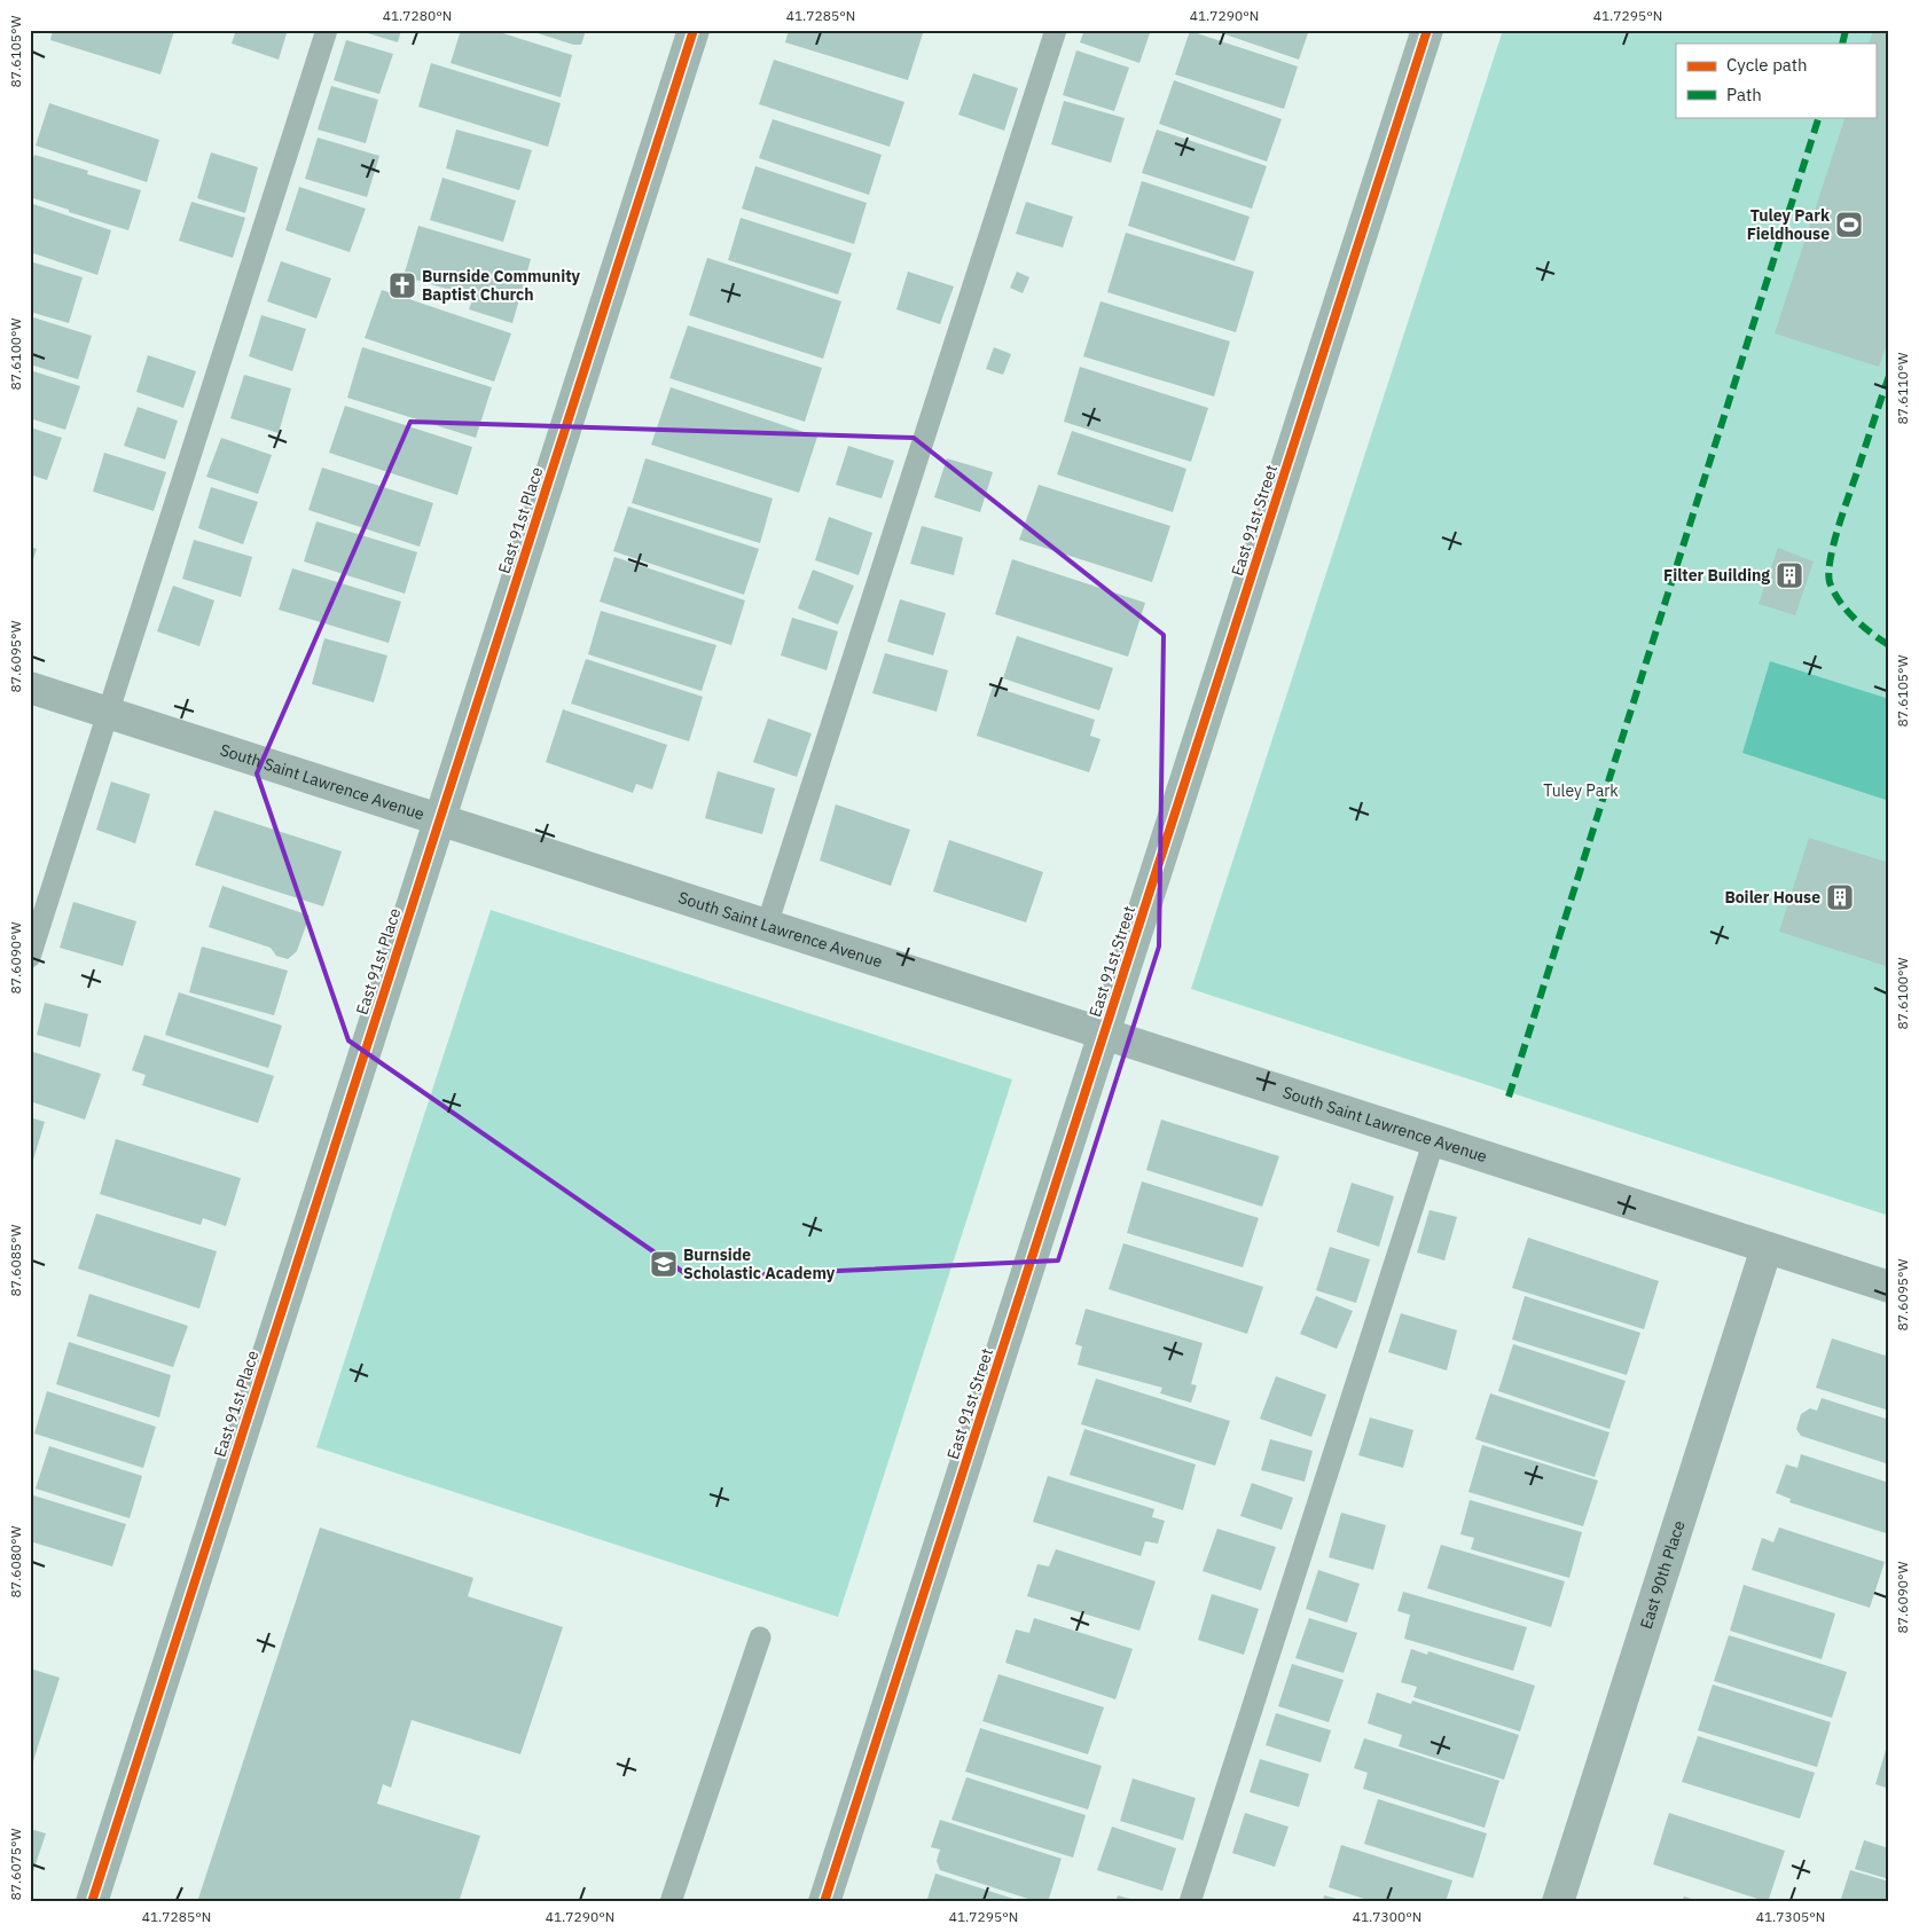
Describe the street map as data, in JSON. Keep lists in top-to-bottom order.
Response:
{
  "streets": {
    "street": [
      "East 91st Place",
      "East 91st Street",
      "South Saint Lawrence Avenue",
      "East 90th Place"
    ]
  },
  "crossings": [
    ["East 91st Place", "South Saint Lawrence Avenue"],
    ["East 91st Street", "South Saint Lawrence Avenue"],
    ["South Saint Lawrence Avenue", "East 90th Place"]
  ],
  "parks": ["Tuley Park"],
  "places": {
    "sports": ["Tuley Park Fieldhouse"],
    "church": ["Burnside Community Baptist Church"],
    "building": ["Filter Building", "Boiler House"],
    "school or university": ["Burnside Scholastic Academy"]
  },
  "legend": ["Cycle path", "Path"],
  "coordinates": [
    "41.7280°N",
    "41.7285°N",
    "41.7290°N",
    "41.7295°N",
    "87.6105°W",
    "87.6100°W",
    "87.6110°W",
    "87.6095°W",
    "87.6090°W",
    "87.6085°W",
    "87.6080°W",
    "87.6075°W",
    "41.7300°N",
    "41.7305°N"
  ]
}
